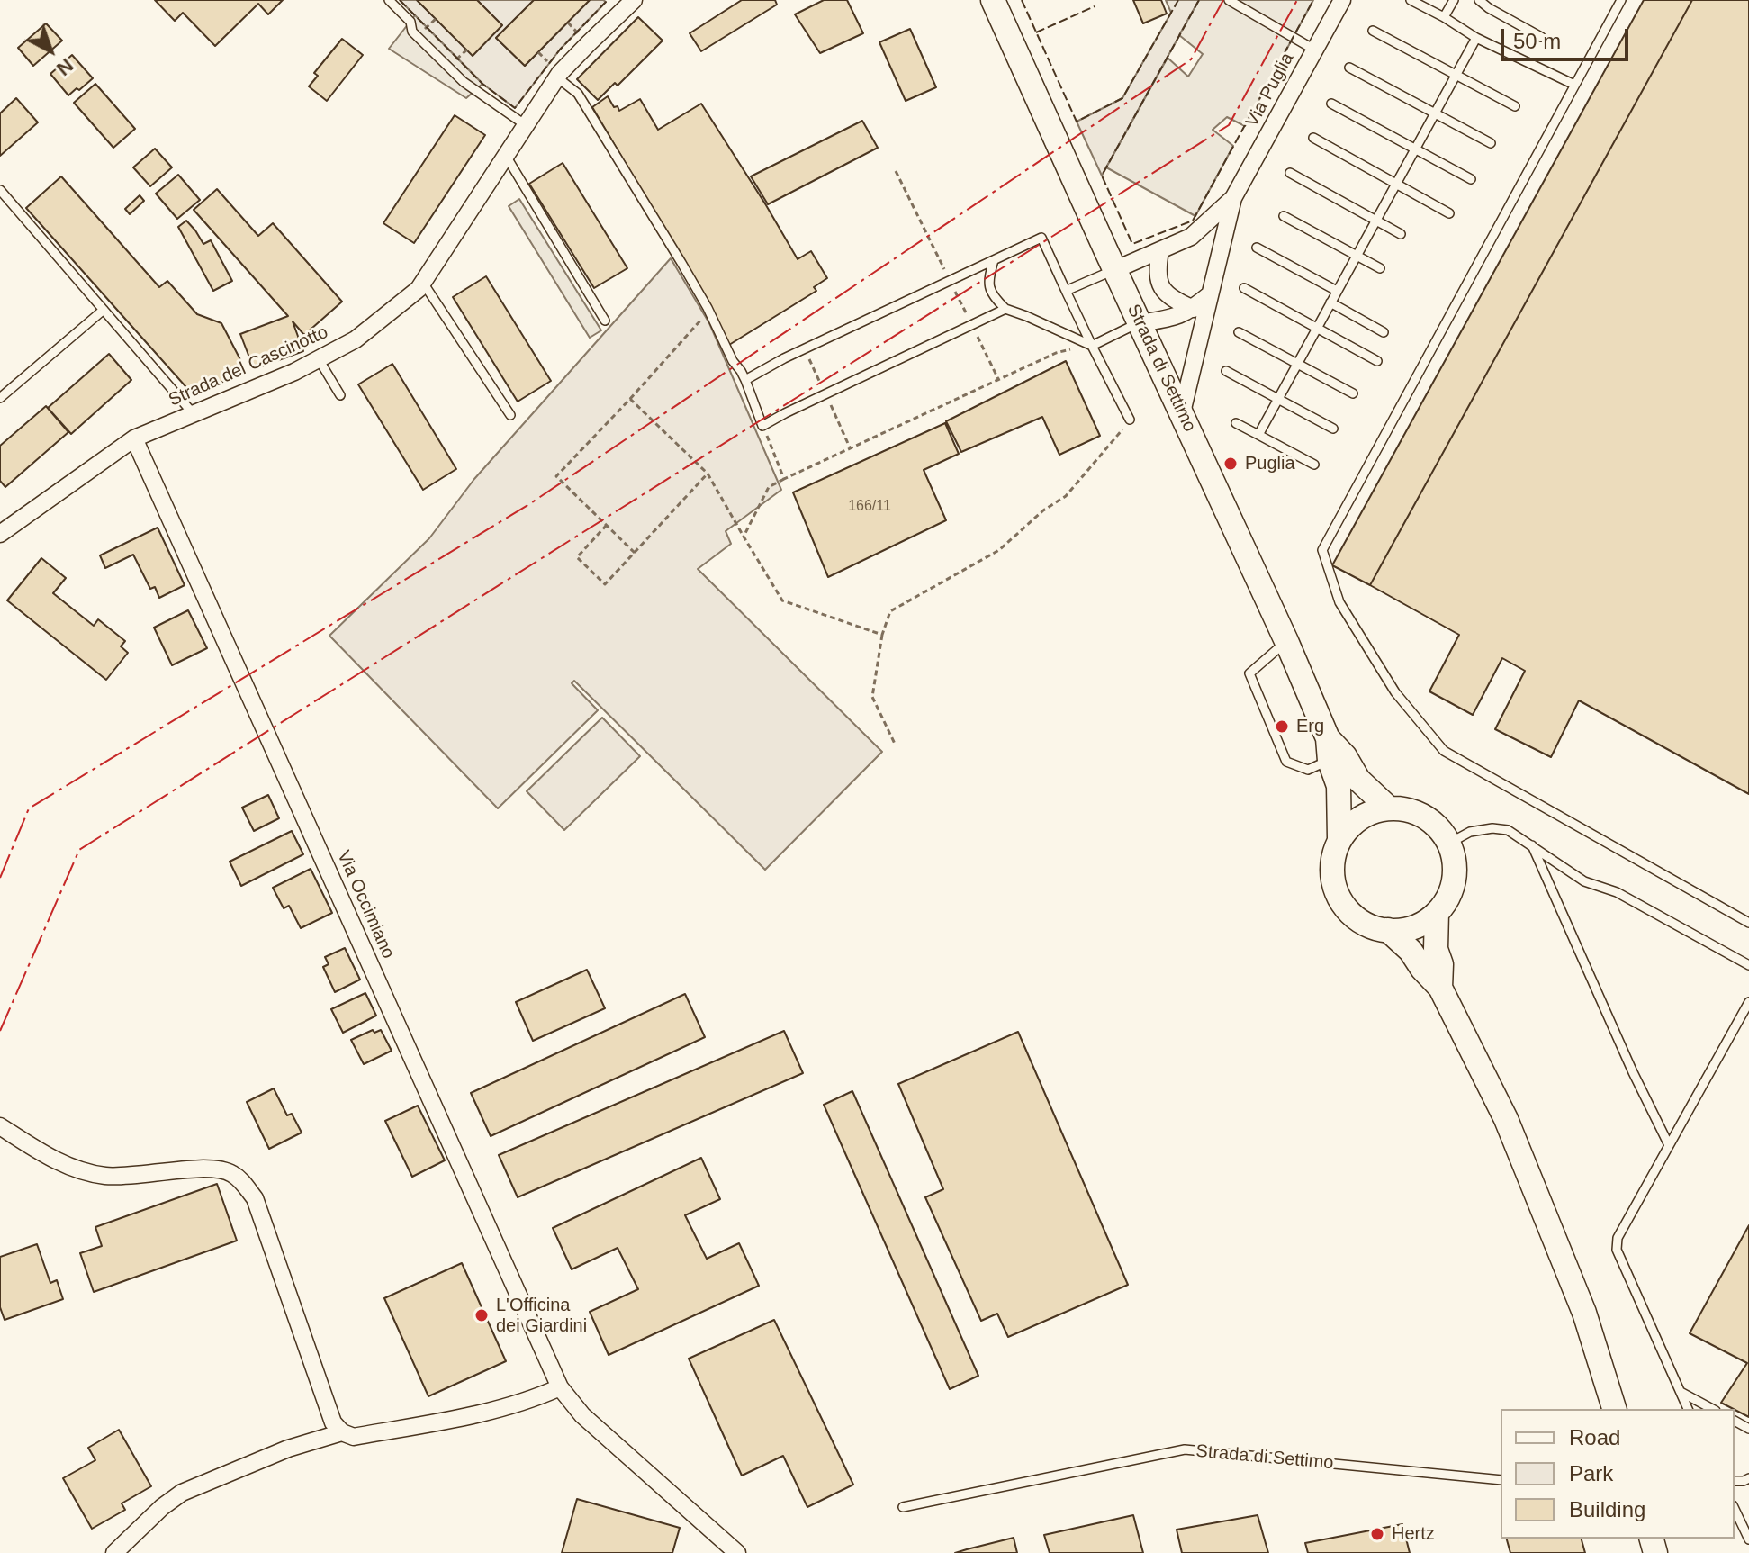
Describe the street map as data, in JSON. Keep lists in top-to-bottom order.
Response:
{
  "streets": {
    "main road": ["Strada di Settimo"],
    "street": ["Via Puglia", "Strada del Cascinotto", "Via Occimiano"]
  },
  "crossings": [
    ["Via Puglia", "Strada di Settimo"],
    ["Strada del Cascinotto", "Via Occimiano"]
  ],
  "places": [
    "Puglia",
    "Erg",
    "L'Officina dei Giardini",
    "Hertz"
  ],
  "house_numbers": ["166/11"],
  "legend": ["Road", "Park", "Building"],
  "scale_bar": "50 m",
  "north": "bottom right"
}
